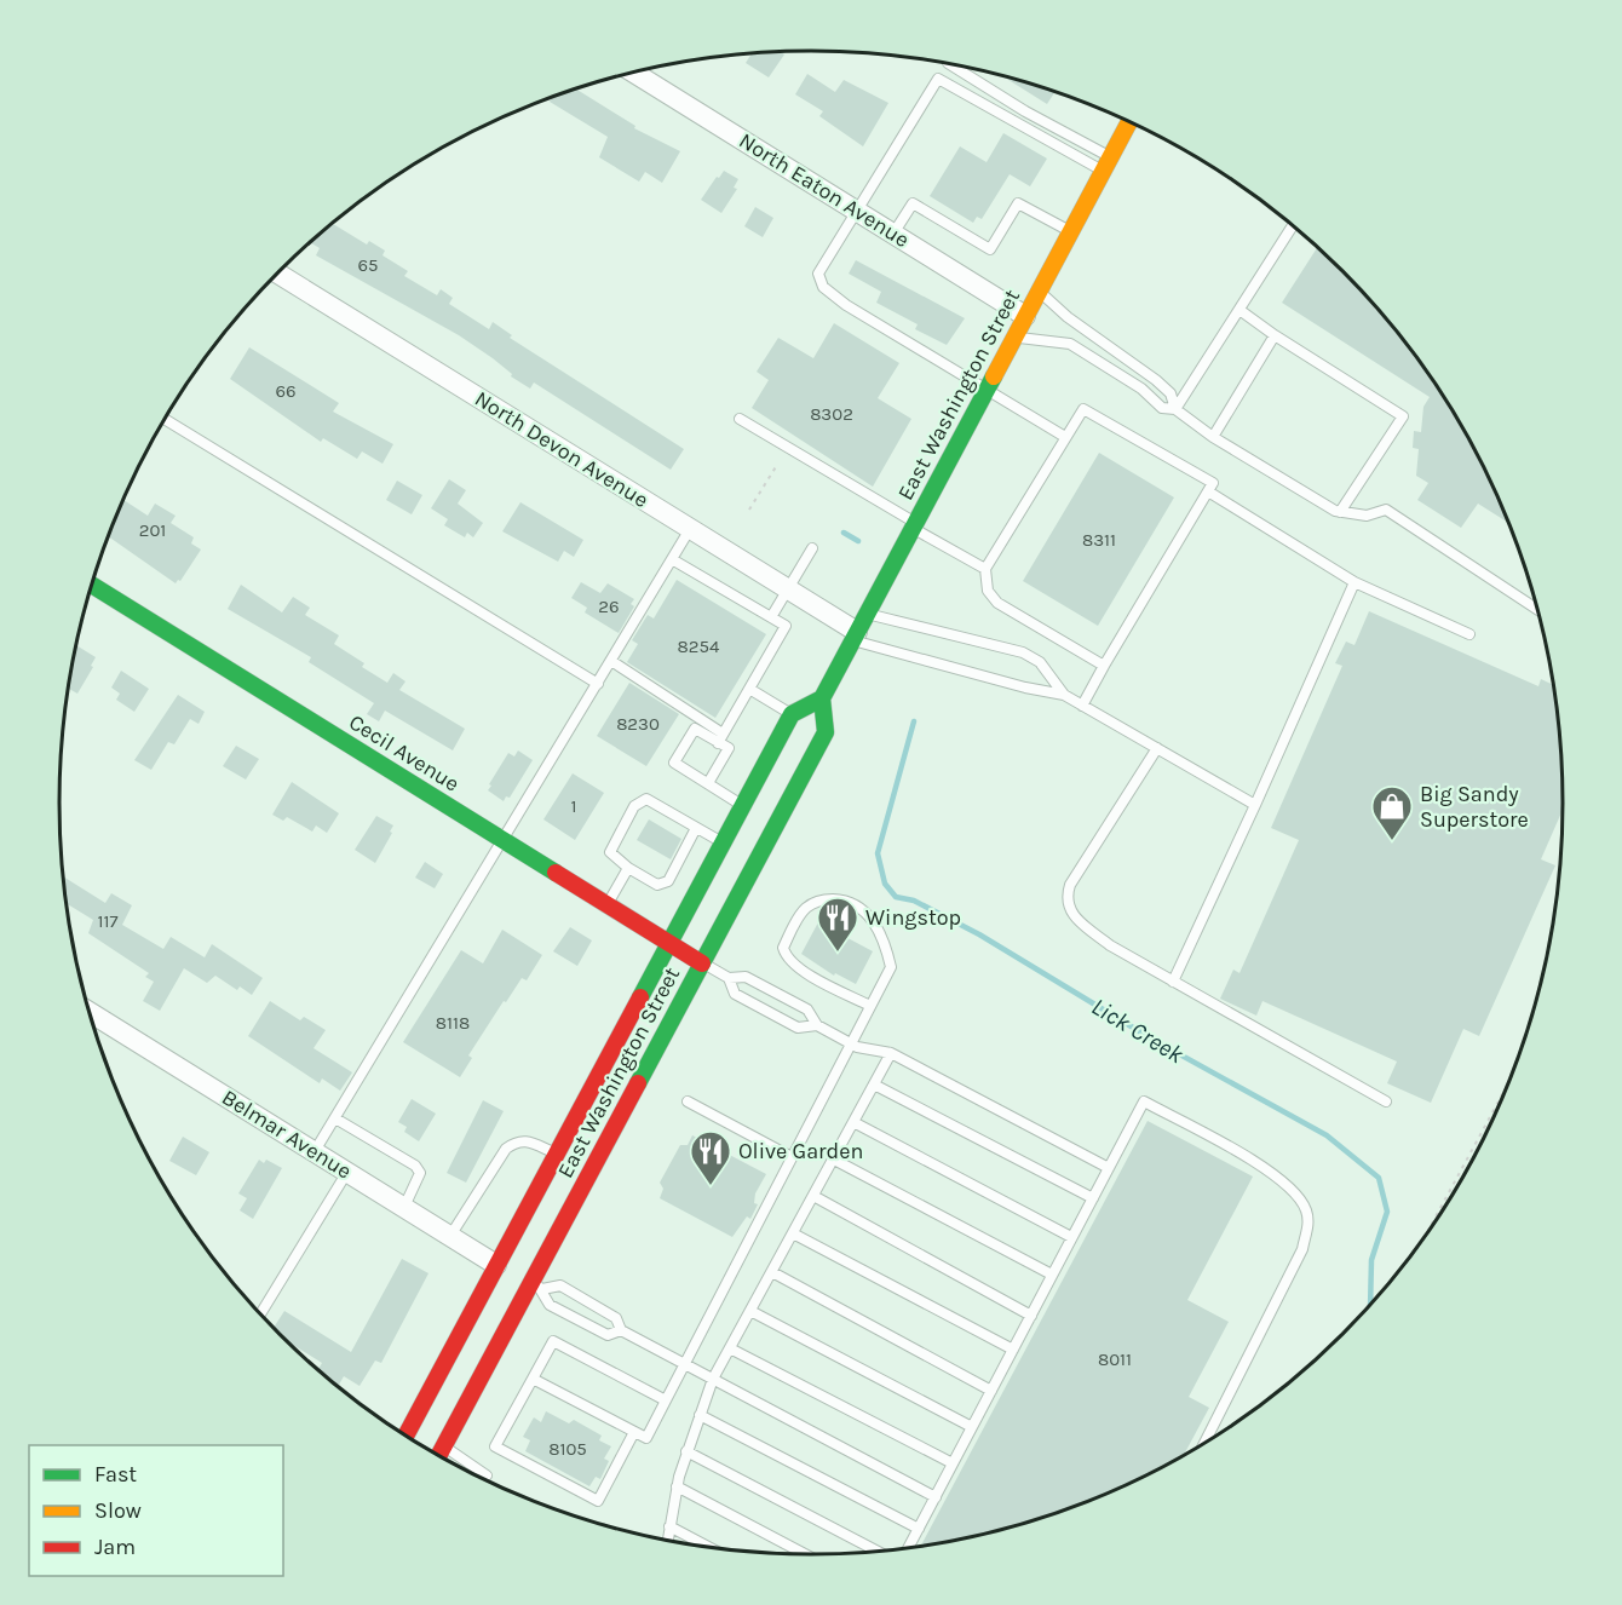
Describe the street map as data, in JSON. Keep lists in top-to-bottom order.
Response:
{
  "streets": {
    "main road": ["East Washington Street", "Cecil Avenue"],
    "street": ["North Eaton Avenue", "North Devon Avenue", "Belmar Avenue"]
  },
  "crossings": [
    ["North Eaton Avenue", "East Washington Street"],
    ["East Washington Street", "North Devon Avenue"],
    ["East Washington Street", "Cecil Avenue"],
    ["East Washington Street", "Belmar Avenue"]
  ],
  "water": ["Lick Creek"],
  "places": {
    "shop": ["Big Sandy Superstore"],
    "restaurant": ["Wingstop", "Olive Garden"]
  },
  "house_numbers": [
    "65",
    "66",
    "8302",
    "201",
    "8311",
    "26",
    "8254",
    "8230",
    "1",
    "117",
    "8118",
    "8011",
    "8105"
  ],
  "legend": ["Fast", "Slow", "Jam"]
}
